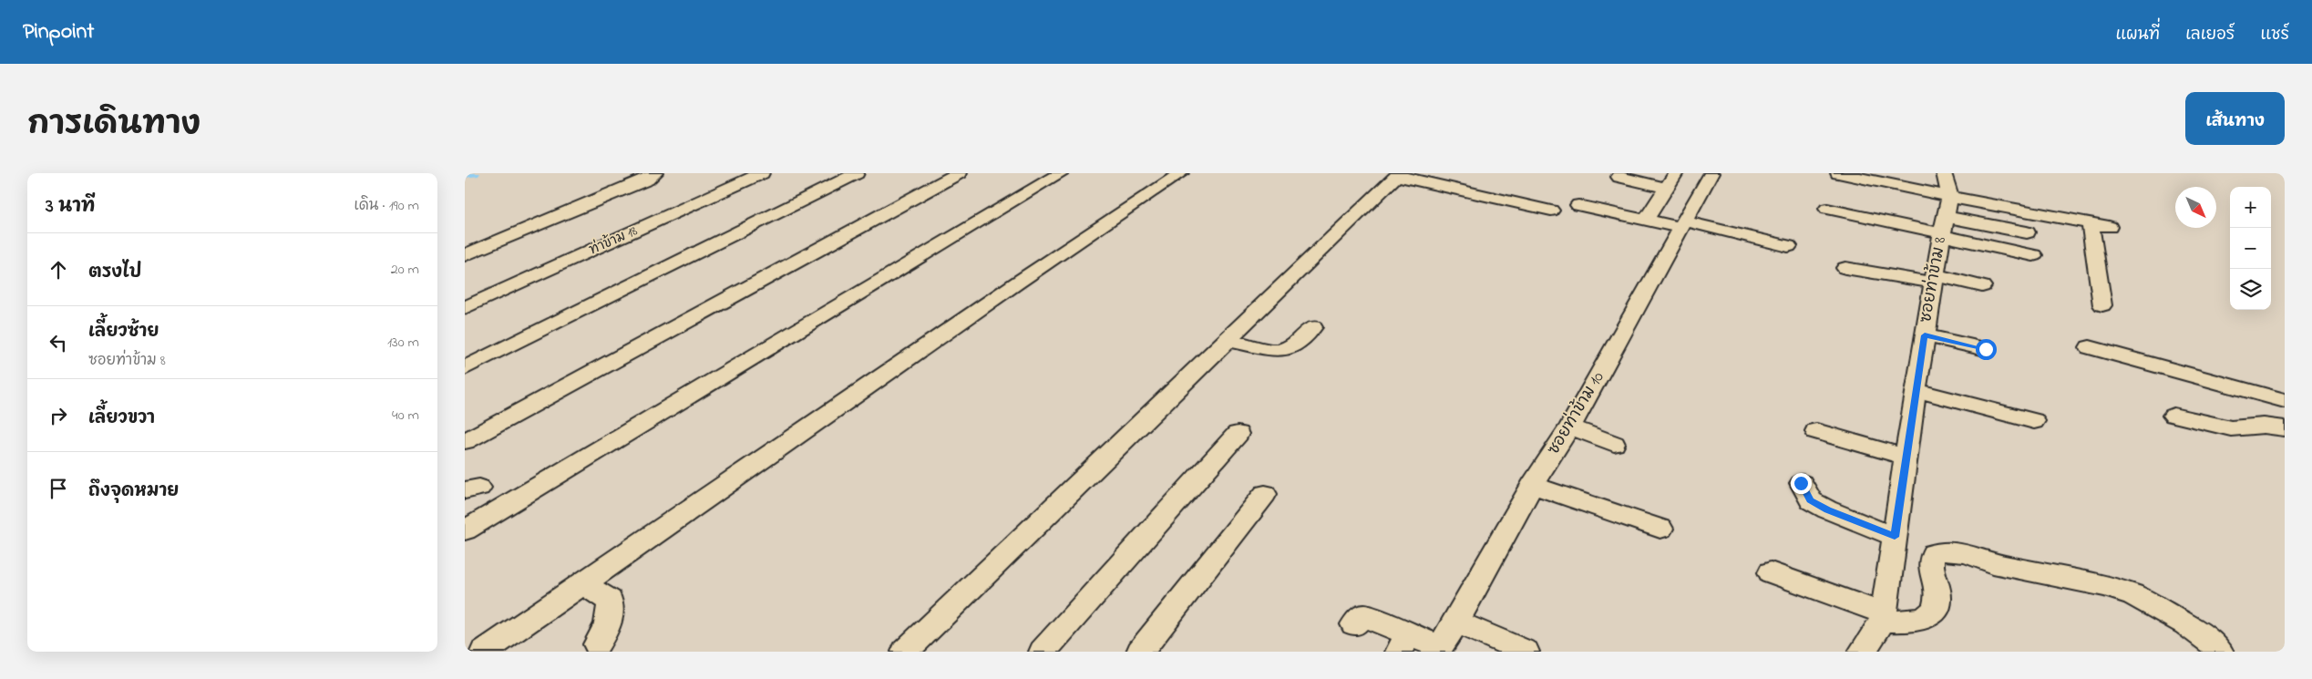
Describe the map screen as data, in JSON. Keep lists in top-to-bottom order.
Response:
{
  "streets": {
    "street": ["ท่าข้าม 18", "ซอยท่าข้าม 8", "ซอยท่าข้าม 10"]
  },
  "north": "bottom right",
  "page": {
    "header": "Pinpoint",
    "nav": ["แผนที่", "เลเยอร์", "แชร์"],
    "title": "การเดินทาง",
    "buttons": "เส้นทาง",
    "heading": ["3 นาที", "เดิน · 190 m"],
    "map_buttons": ["+", "−"],
    "list": [
      ["ตรงไป", "20 m"],
      ["เลี้ยวซ้าย", "ซอยท่าข้าม 8", "130 m"],
      ["เลี้ยวขวา", "40 m"],
      "ถึงจุดหมาย"
    ]
  }
}
